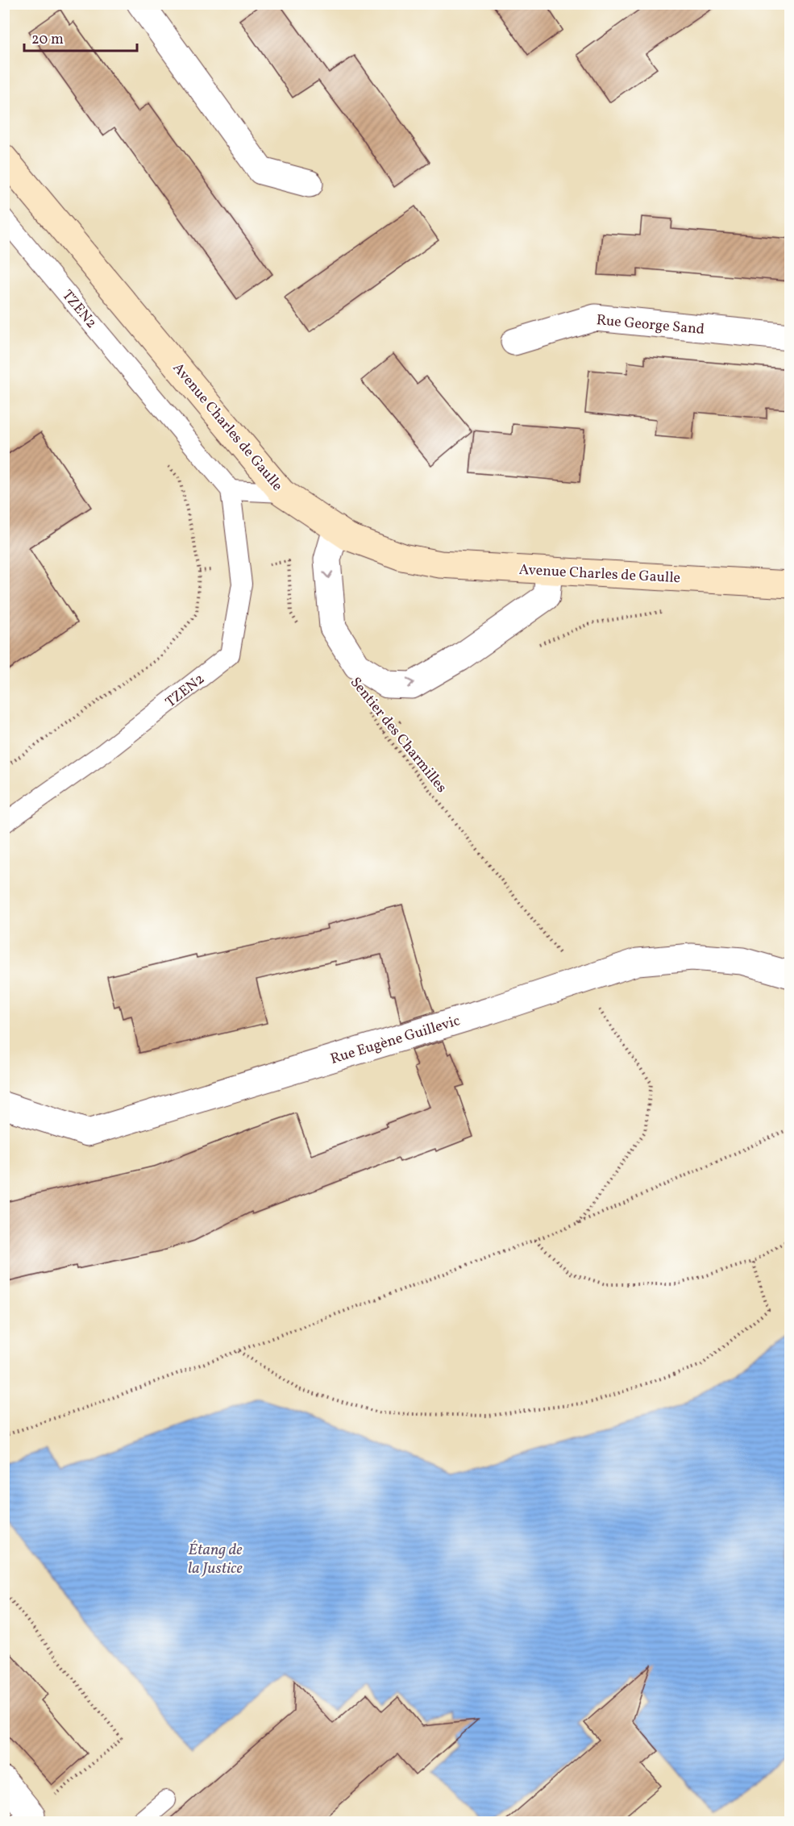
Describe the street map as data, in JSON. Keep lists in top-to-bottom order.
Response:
{
  "streets": {
    "street": ["Rue George Sand", "Avenue Charles de Gaulle", "Rue Eugène Guillevic"],
    "lane": ["TZEN2"],
    "path": ["Sentier des Charmilles"]
  },
  "crossings": [
    ["Sentier des Charmilles", "Rue Eugène Guillevic"]
  ],
  "water": ["Étang de la Justice"],
  "scale_bar": "20 m"
}
